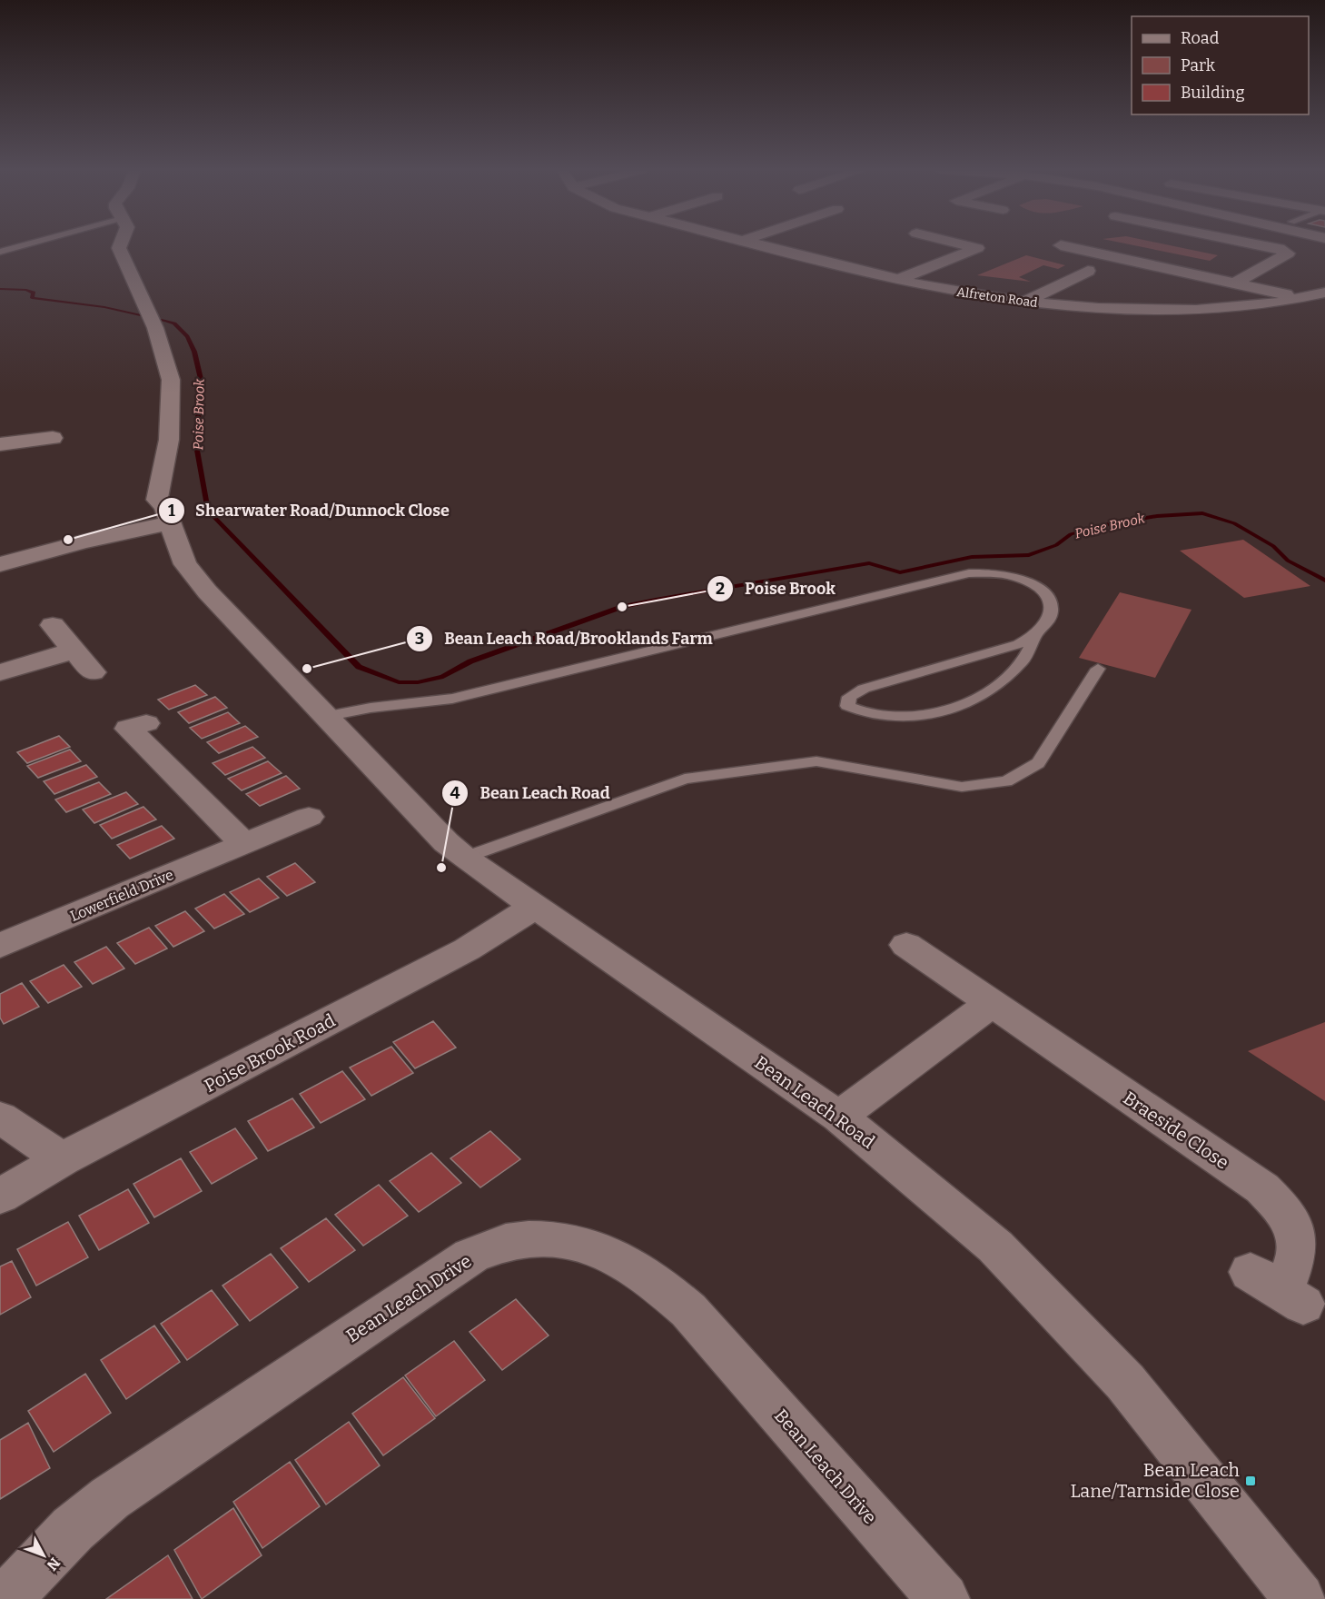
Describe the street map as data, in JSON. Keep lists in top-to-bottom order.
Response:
{
  "streets": {
    "street": [
      "Alfreton Road",
      "Lowerfield Drive",
      "Poise Brook Road",
      "Bean Leach Road",
      "Braeside Close",
      "Bean Leach Drive"
    ]
  },
  "crossings": [
    ["Poise Brook Road", "Bean Leach Road"]
  ],
  "water": ["Poise Brook"],
  "places": {
    "other": [
      "Shearwater Road/Dunnock Close",
      "Poise Brook",
      "Bean Leach Road/Brooklands Farm",
      "Bean Leach Road"
    ],
    "transit": ["Bean Leach Lane/Tarnside Close"]
  },
  "legend": ["Road", "Park", "Building"],
  "north": "bottom right"
}
